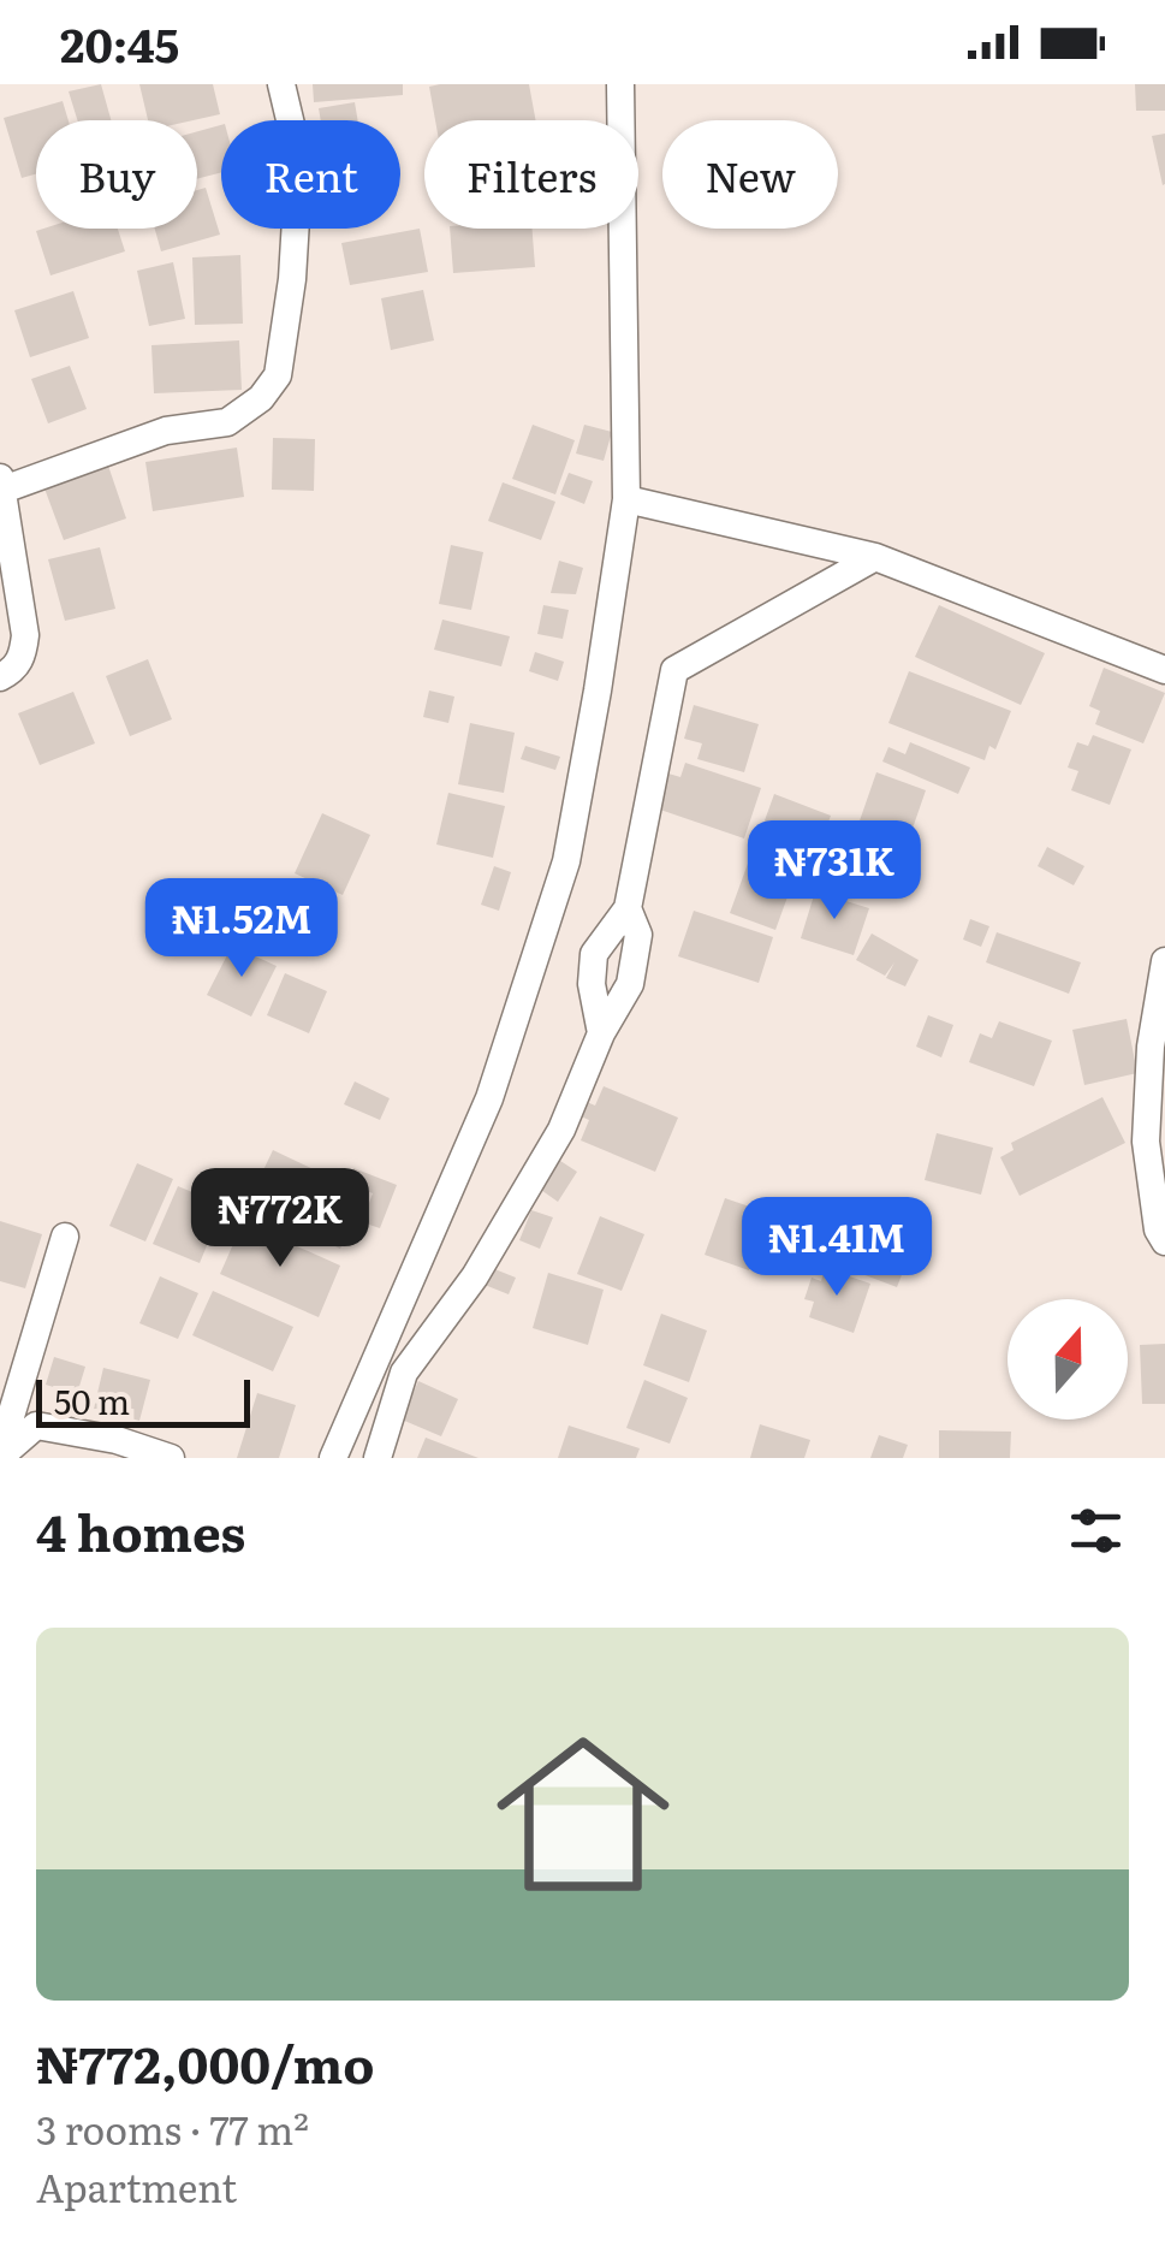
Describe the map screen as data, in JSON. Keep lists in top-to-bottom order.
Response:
{
  "scale_bar": "50 m",
  "north": "top",
  "page": {
    "status": "20:45",
    "chip": [
      "Buy",
      "Rent",
      "Filters",
      "New"
    ],
    "price": [
      "₦731K",
      "₦1.52M",
      "₦772K",
      "₦1.41M"
    ],
    "scale": "50 m",
    "heading": "4 homes",
    "list": [
      {
        "name": "₦772,000/mo",
        "note": "3 rooms · 77 m² · Apartment"
      }
    ]
  }
}
